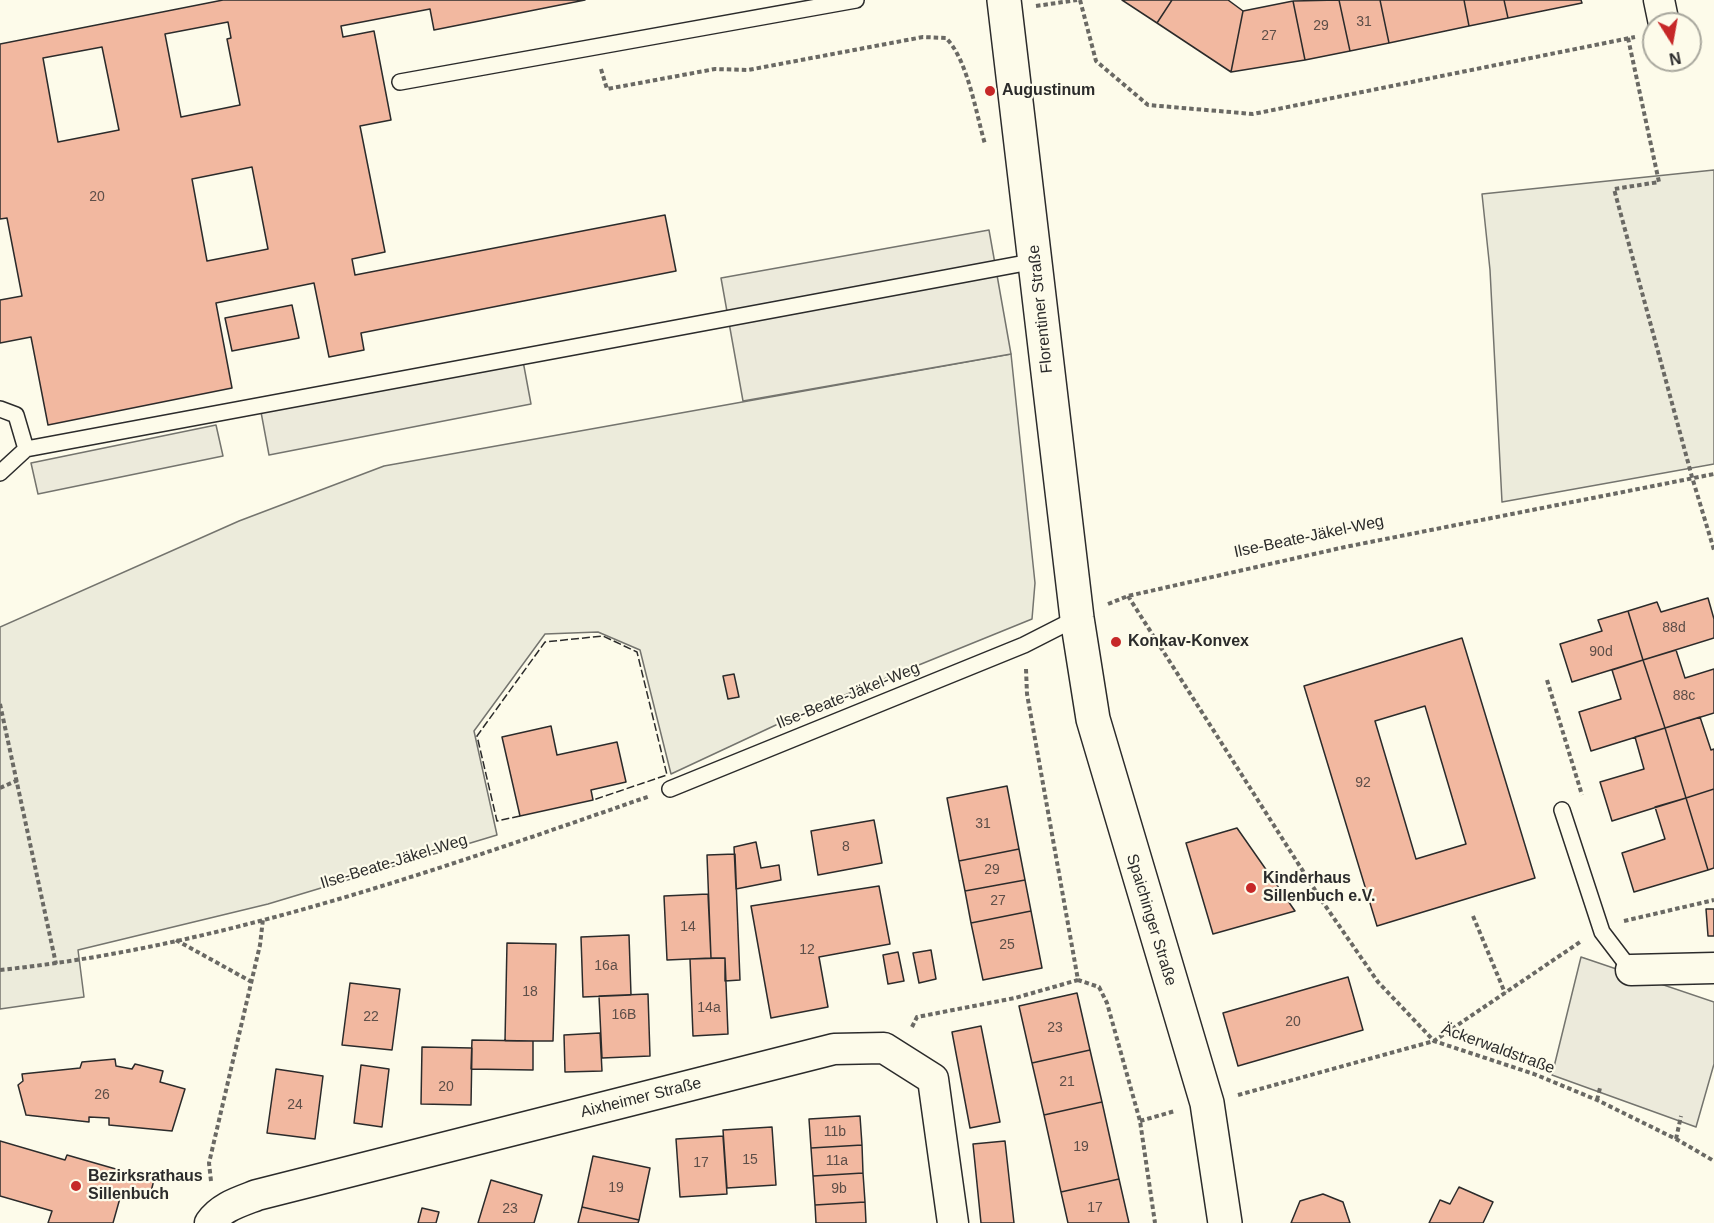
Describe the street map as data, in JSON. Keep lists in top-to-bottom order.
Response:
{
  "streets": {
    "street": ["Florentiner Straße", "Spaichinger Straße", "Aixheimer Straße"],
    "lane": ["Ilse-Beate-Jäkel-Weg"],
    "path": ["Äckerwaldstraße"]
  },
  "crossings": [
    ["Florentiner Straße", "Ilse-Beate-Jäkel-Weg"],
    ["Florentiner Straße", "Spaichinger Straße"],
    ["Ilse-Beate-Jäkel-Weg", "Spaichinger Straße"],
    ["Ilse-Beate-Jäkel-Weg", "Äckerwaldstraße"]
  ],
  "places": [
    "Augustinum",
    "Konkav-Konvex",
    "Kinderhaus Sillenbuch e.V.",
    "Bezirksrathaus Sillenbuch"
  ],
  "house_numbers": [
    "31",
    "29",
    "27",
    "20",
    "88d",
    "90d",
    "88c",
    "92",
    "31",
    "8",
    "29",
    "27",
    "14",
    "25",
    "12",
    "16a",
    "18",
    "14a",
    "16B",
    "22",
    "20",
    "23",
    "21",
    "20",
    "26",
    "24",
    "11b",
    "19",
    "15",
    "11a",
    "17",
    "19",
    "9b",
    "17",
    "23"
  ],
  "north": "bottom"
}
